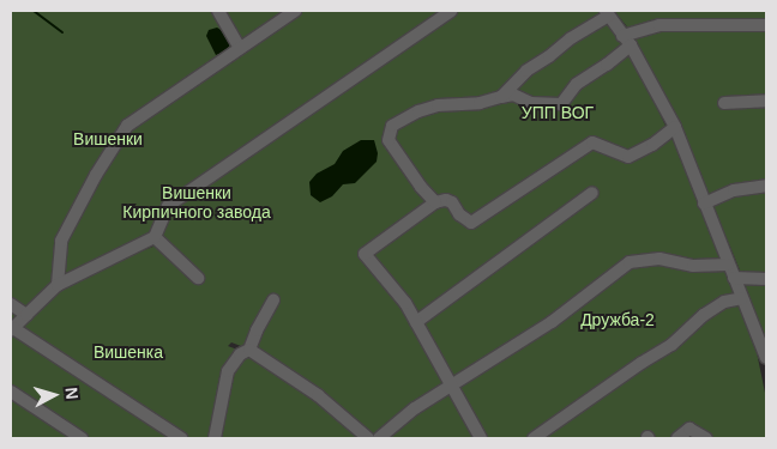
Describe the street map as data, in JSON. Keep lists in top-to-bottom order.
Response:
{
  "parks": [
    "УПП ВОГ",
    "Вишенки",
    "Вишенки Кирпичного завода",
    "Дружба-2",
    "Вишенка"
  ],
  "north": "right"
}
